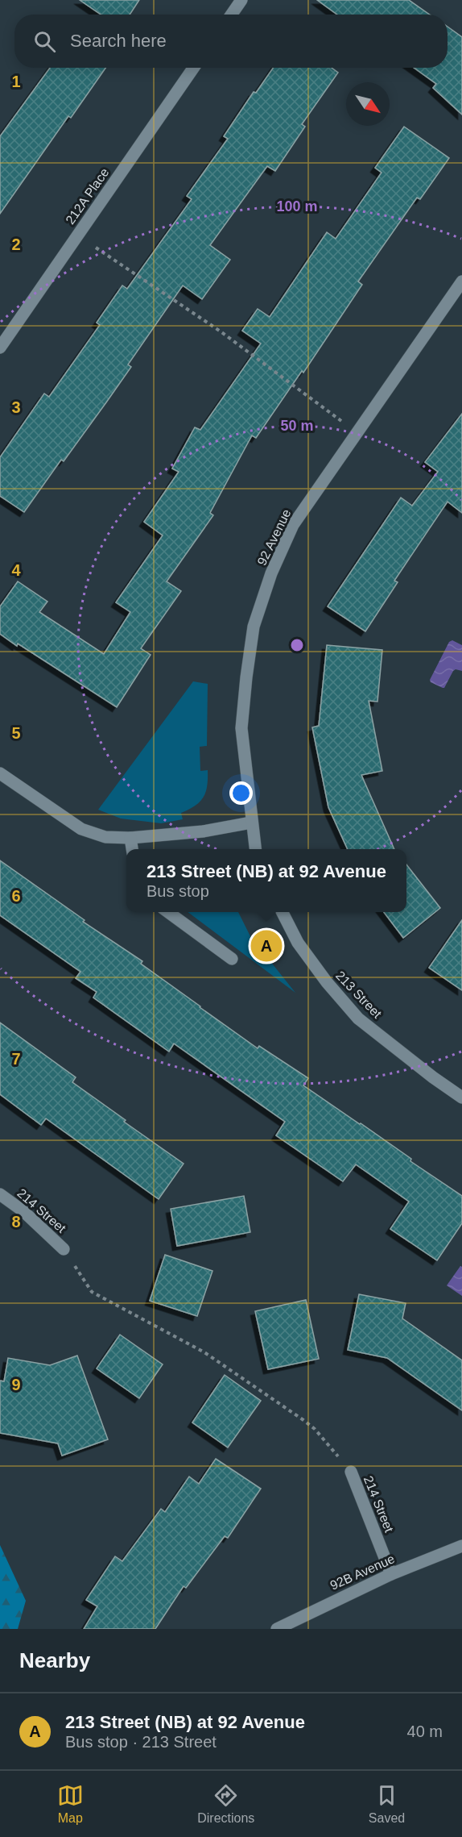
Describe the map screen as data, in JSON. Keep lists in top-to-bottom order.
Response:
{
  "streets": {
    "street": [
      "212A Place",
      "92 Avenue",
      "213 Street",
      "214 Street",
      "92B Avenue"
    ]
  },
  "crossings": [
    ["214 Street", "92B Avenue"]
  ],
  "north": "bottom right",
  "page": {
    "search": "Search here",
    "popup": ["213 Street (NB) at 92 Avenue", "Bus stop"],
    "pins": "A",
    "heading": "Nearby",
    "list": [
      {
        "mark": "A",
        "name": "213 Street (NB) at 92 Avenue",
        "note": "Bus stop · 213 Street",
        "value": "40 m"
      }
    ],
    "nav": ["Map", "Directions", "Saved"]
  },
  "grid": {
    "rows": [
      "1",
      "2",
      "3",
      "4",
      "5",
      "6",
      "7",
      "8",
      "9"
    ]
  },
  "rings": ["100 m", "50 m"]
}
